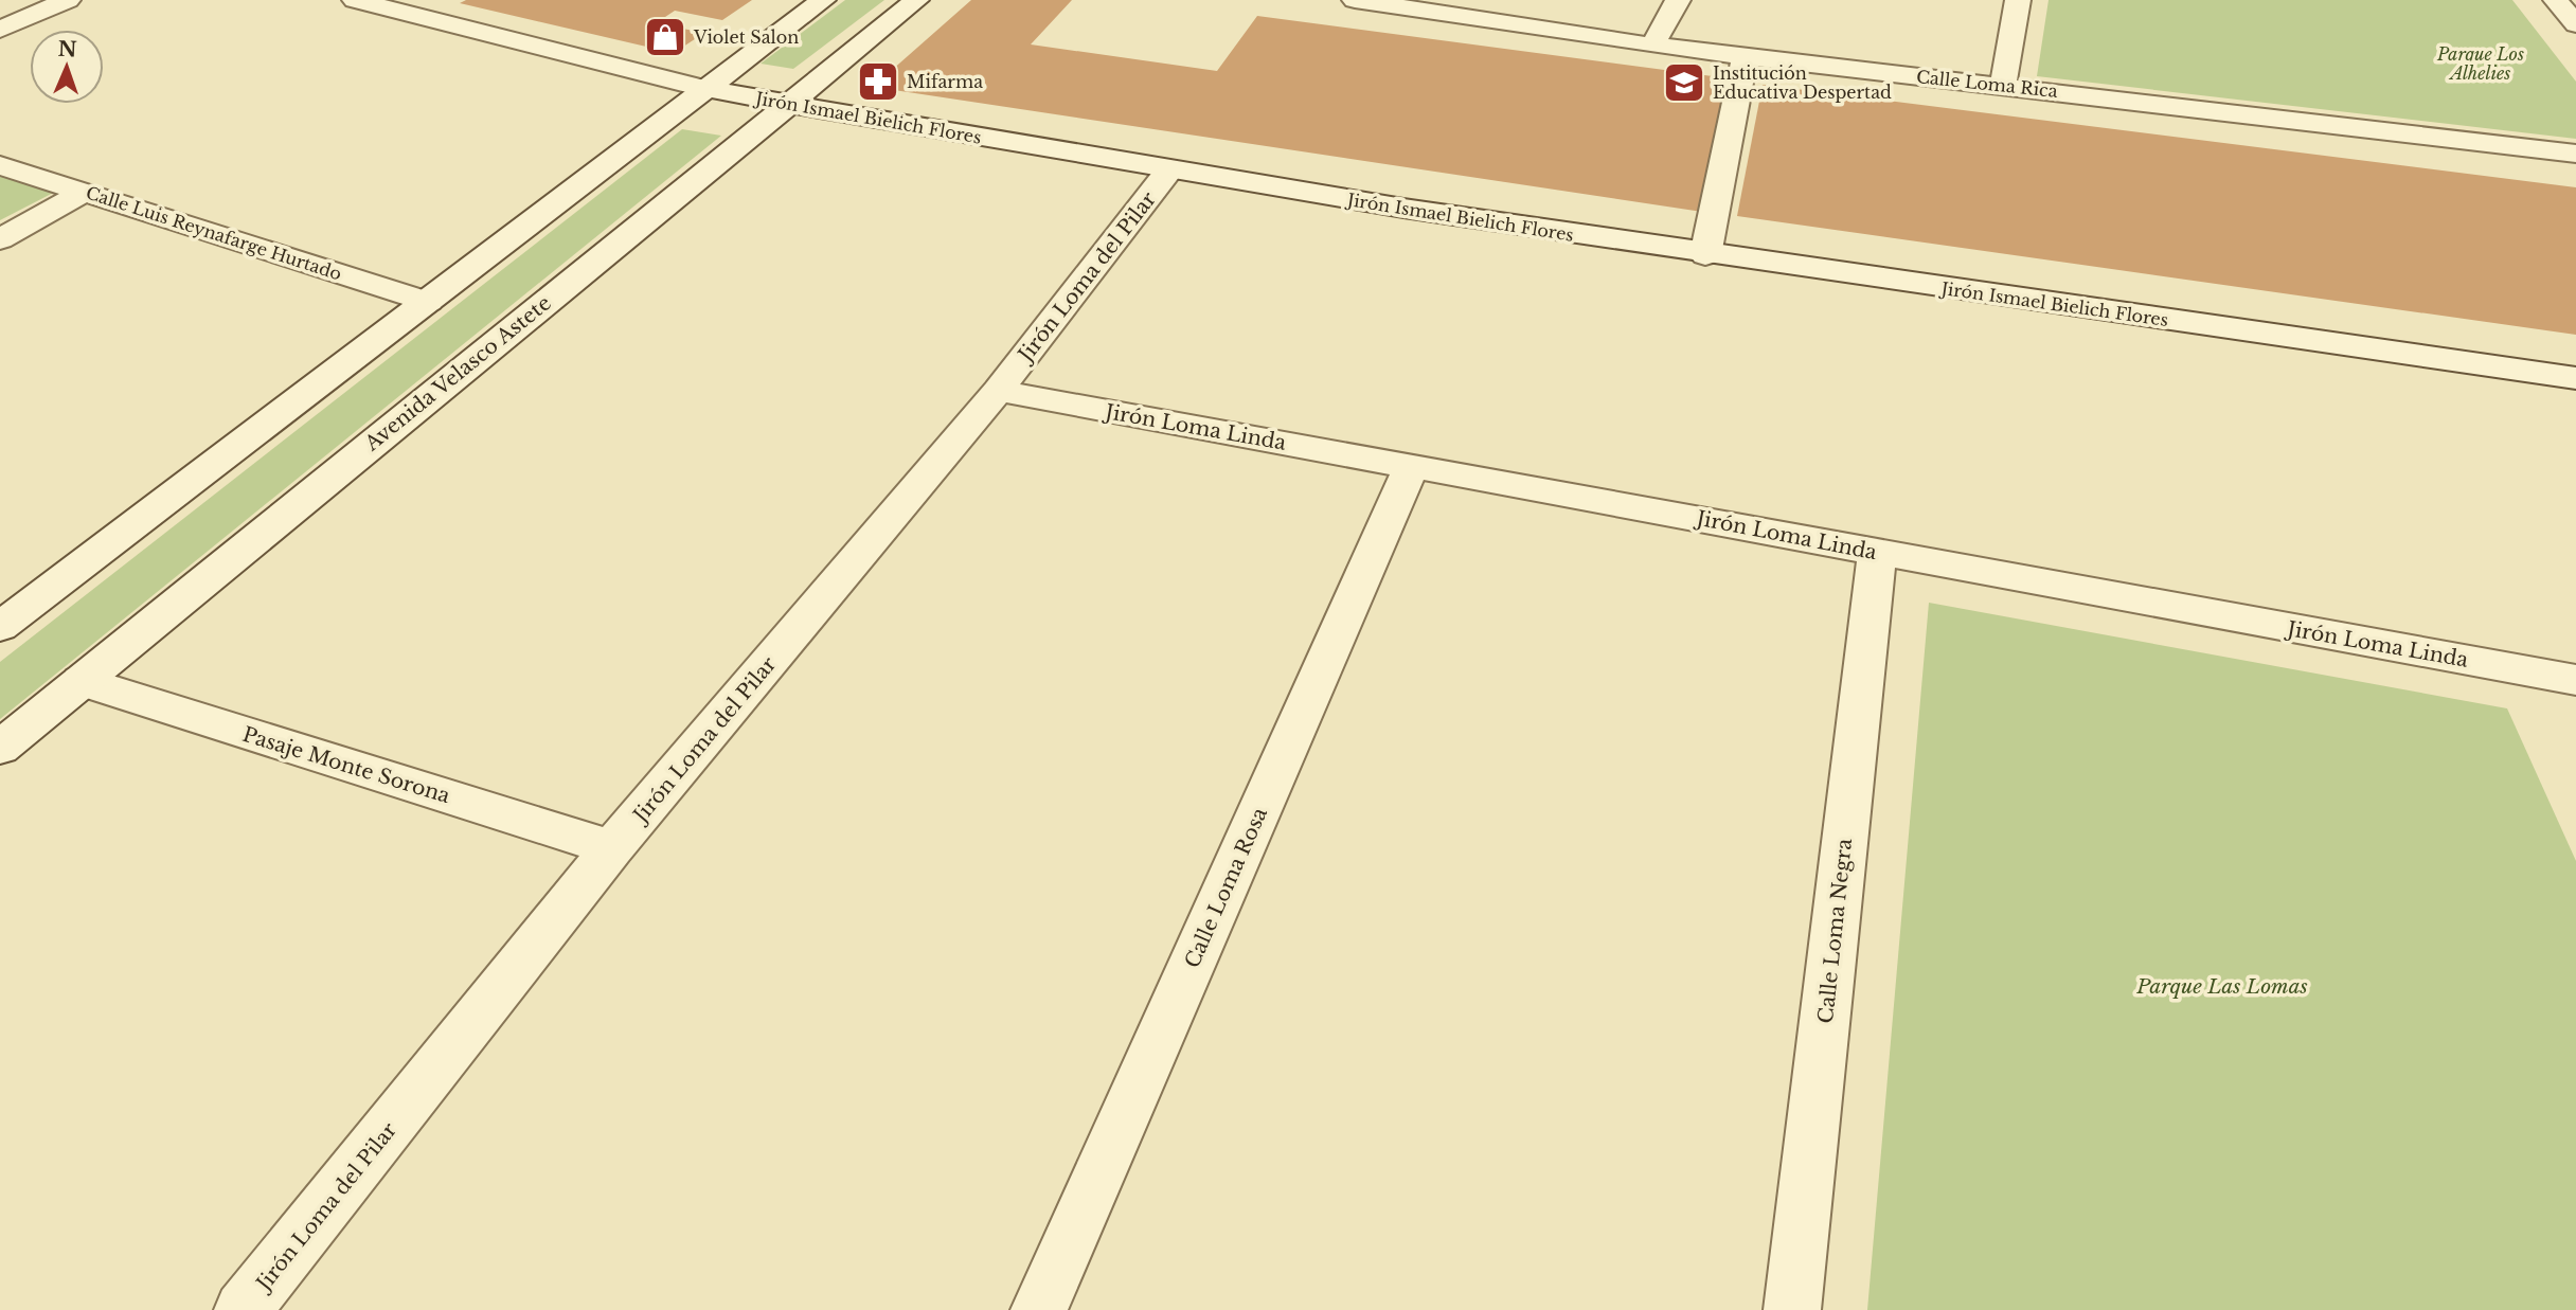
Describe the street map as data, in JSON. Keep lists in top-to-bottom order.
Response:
{
  "streets": {
    "street": [
      "Calle Loma Rica",
      "Jirón Ismael Bielich Flores",
      "Calle Luis Reynafarge Hurtado",
      "Jirón Loma del Pilar",
      "Avenida Velasco Astete",
      "Jirón Loma Linda",
      "Pasaje Monte Sorona",
      "Calle Loma Rosa",
      "Calle Loma Negra"
    ]
  },
  "crossings": [
    ["Jirón Ismael Bielich Flores", "Jirón Loma del Pilar"],
    ["Jirón Ismael Bielich Flores", "Avenida Velasco Astete"],
    ["Jirón Loma del Pilar", "Jirón Loma Linda"],
    ["Jirón Loma del Pilar", "Pasaje Monte Sorona"],
    ["Avenida Velasco Astete", "Pasaje Monte Sorona"],
    ["Jirón Loma Linda", "Calle Loma Rosa"],
    ["Jirón Loma Linda", "Calle Loma Negra"]
  ],
  "parks": ["Parque Los Alhelies", "Parque Las Lomas"],
  "places": {
    "shop": ["Violet Salon"],
    "pharmacy": ["Mifarma"],
    "school or university": ["Institución Educativa Despertad"]
  },
  "north": "top"
}
